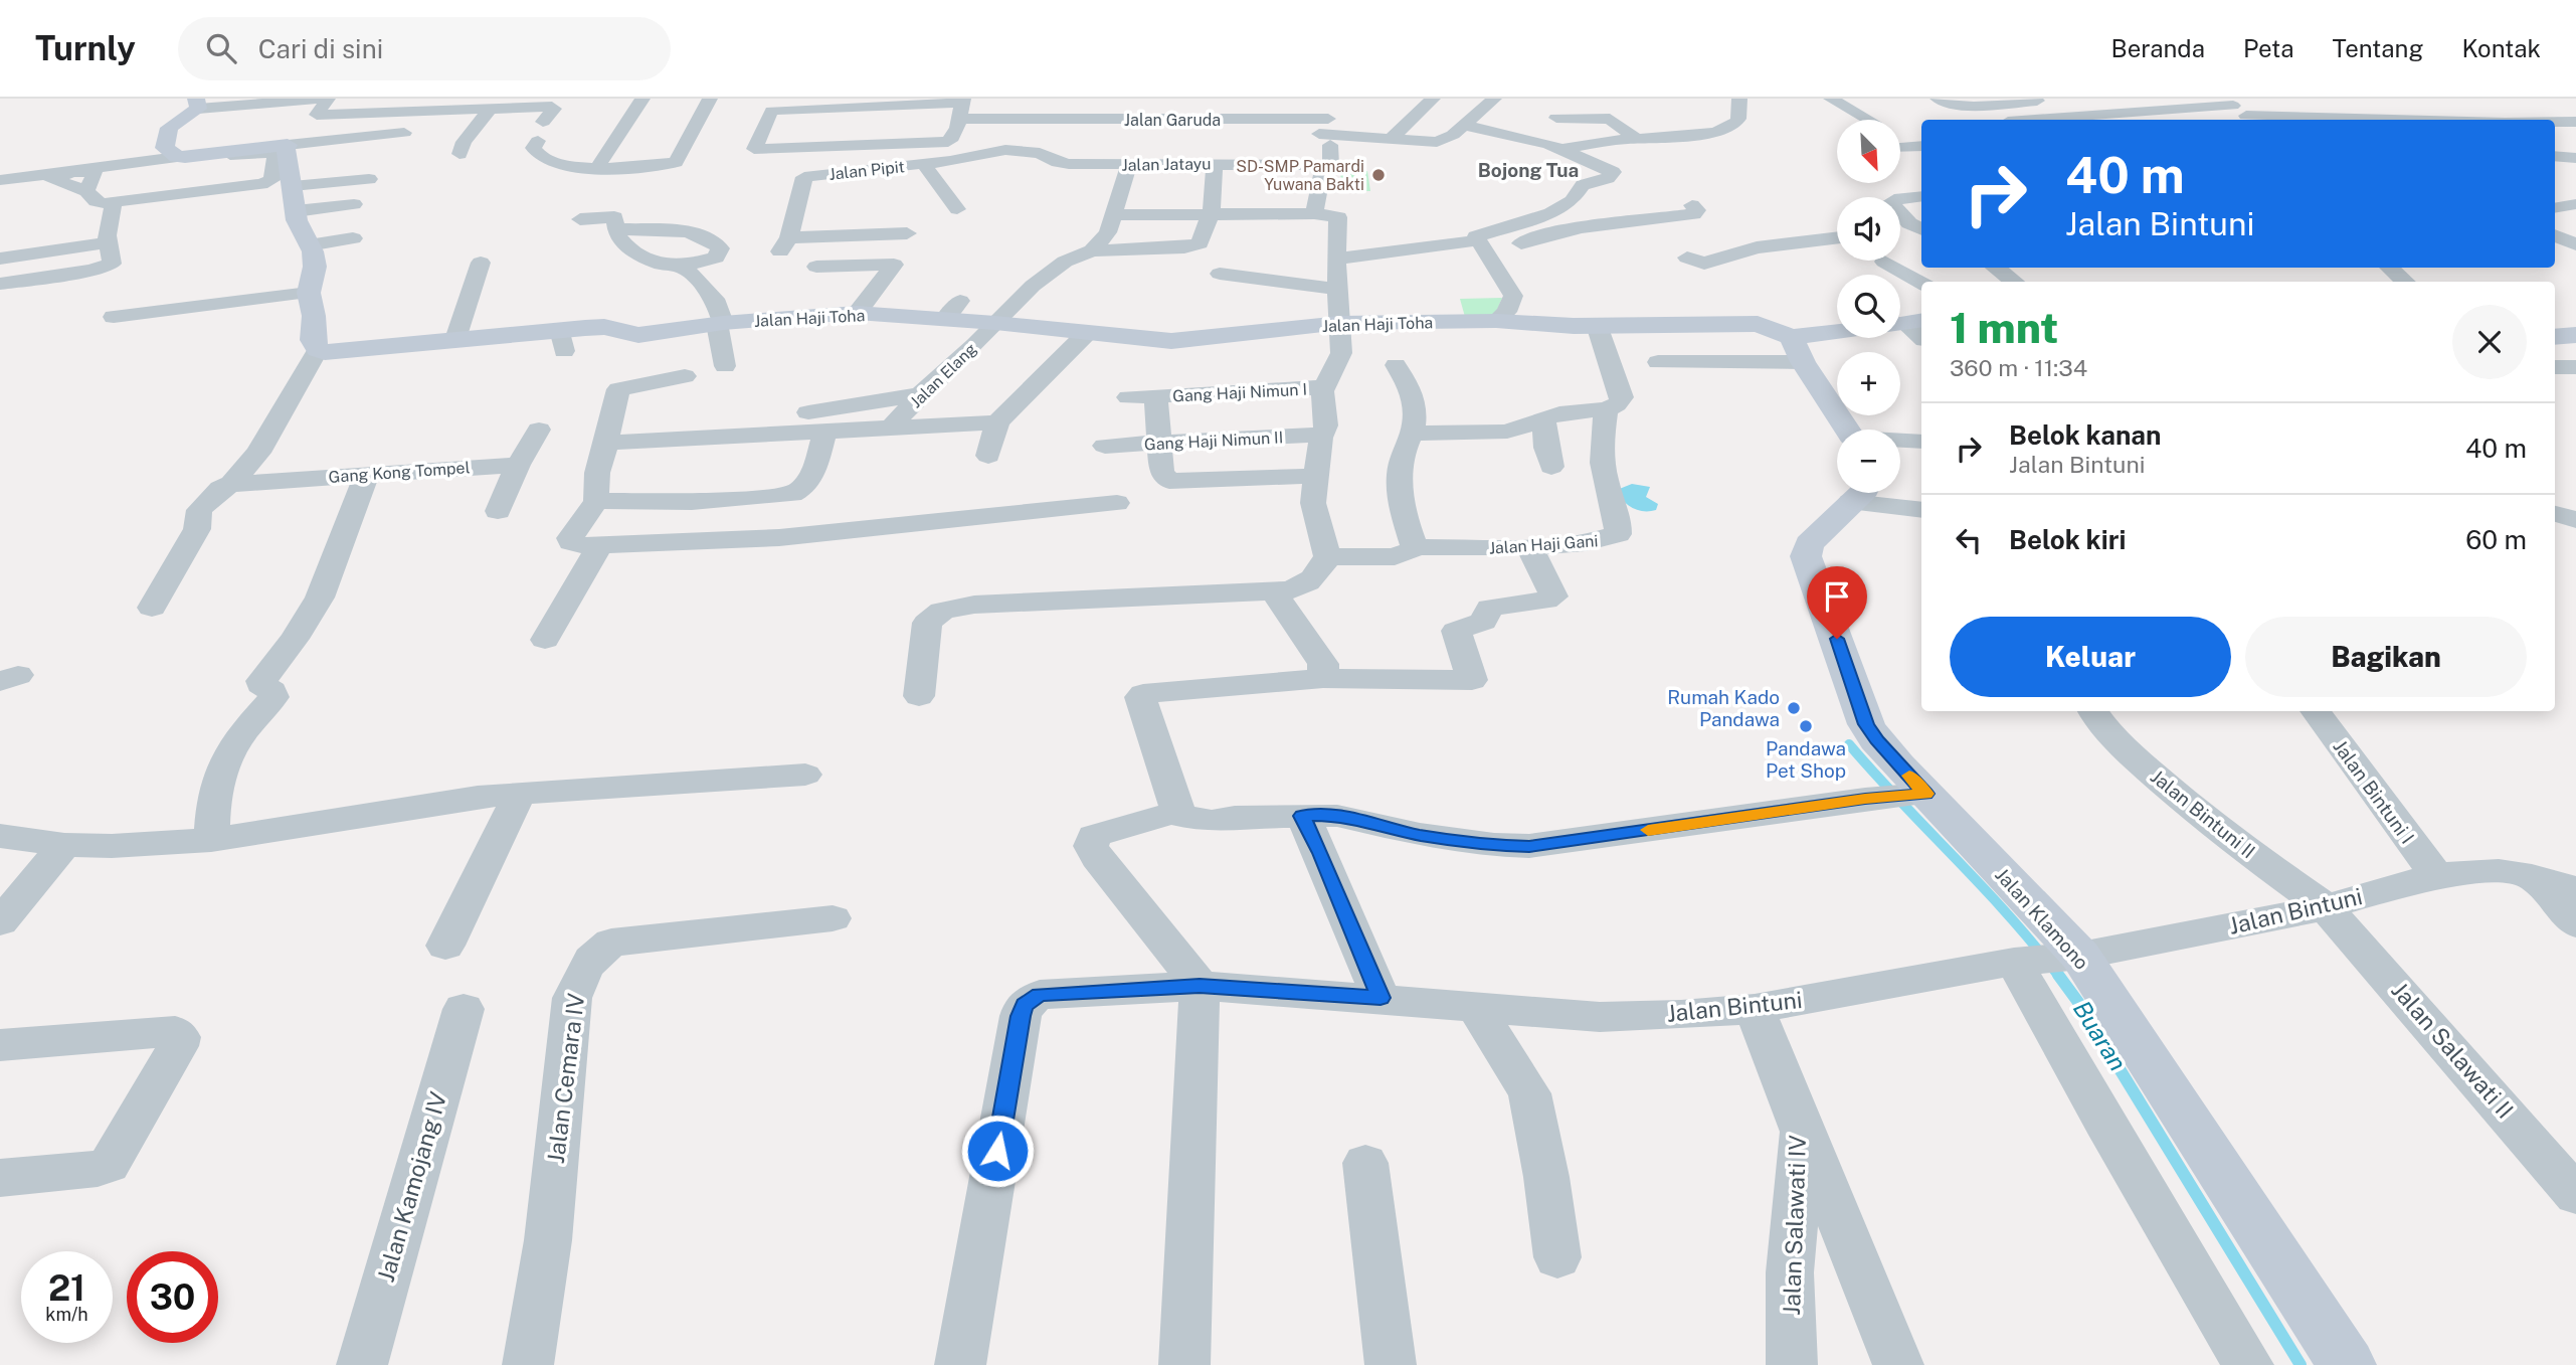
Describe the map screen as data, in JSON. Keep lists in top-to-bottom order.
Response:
{
  "streets": {
    "street": [
      "Jalan Garuda",
      "Jalan Jatayu",
      "Jalan Pipit",
      "Jalan Haji Toha",
      "Jalan Elang",
      "Gang Haji Nimun I",
      "Gang Haji Nimun II",
      "Gang Kong Tompel",
      "Jalan Haji Gani",
      "Jalan Bintuni I",
      "Jalan Bintuni II",
      "Jalan Bintuni",
      "Jalan Klamono",
      "Jalan Salawati II",
      "Jalan Cemara IV",
      "Jalan Kamojang IV",
      "Jalan Salawati IV"
    ]
  },
  "crossings": [
    ["Jalan Jatayu", "Jalan Pipit"],
    ["Jalan Haji Toha", "Jalan Elang"],
    ["Jalan Haji Toha", "Jalan Haji Gani"],
    ["Gang Haji Nimun I", "Gang Haji Nimun II"],
    ["Jalan Bintuni I", "Jalan Bintuni"],
    ["Jalan Bintuni II", "Jalan Bintuni"],
    ["Jalan Bintuni II", "Jalan Salawati II"],
    ["Jalan Bintuni", "Jalan Klamono"],
    ["Jalan Bintuni", "Jalan Salawati II"],
    ["Jalan Bintuni", "Jalan Salawati IV"]
  ],
  "districts": ["Bojong Tua"],
  "water": ["Buaran"],
  "places": ["SD-SMP Pamardi Yuwana Bakti", "Rumah Kado Pandawa", "Pandawa Pet Shop"],
  "north": "bottom right",
  "page": {
    "header": "Turnly",
    "search": "Cari di sini",
    "nav": [
      "Beranda",
      "Peta",
      "Tentang",
      "Kontak"
    ],
    "map_buttons": ["+", "−"],
    "turn": ["40 m", "Jalan Bintuni"],
    "heading": ["1 mnt", "360 m · 11:34"],
    "list": [
      {
        "name": "Belok kanan",
        "note": "Jalan Bintuni",
        "value": "40 m"
      },
      {
        "name": "Belok kiri",
        "value": "60 m"
      }
    ],
    "buttons": ["Keluar", "Bagikan"],
    "speed": "21 km/h",
    "limit": "30"
  }
}
